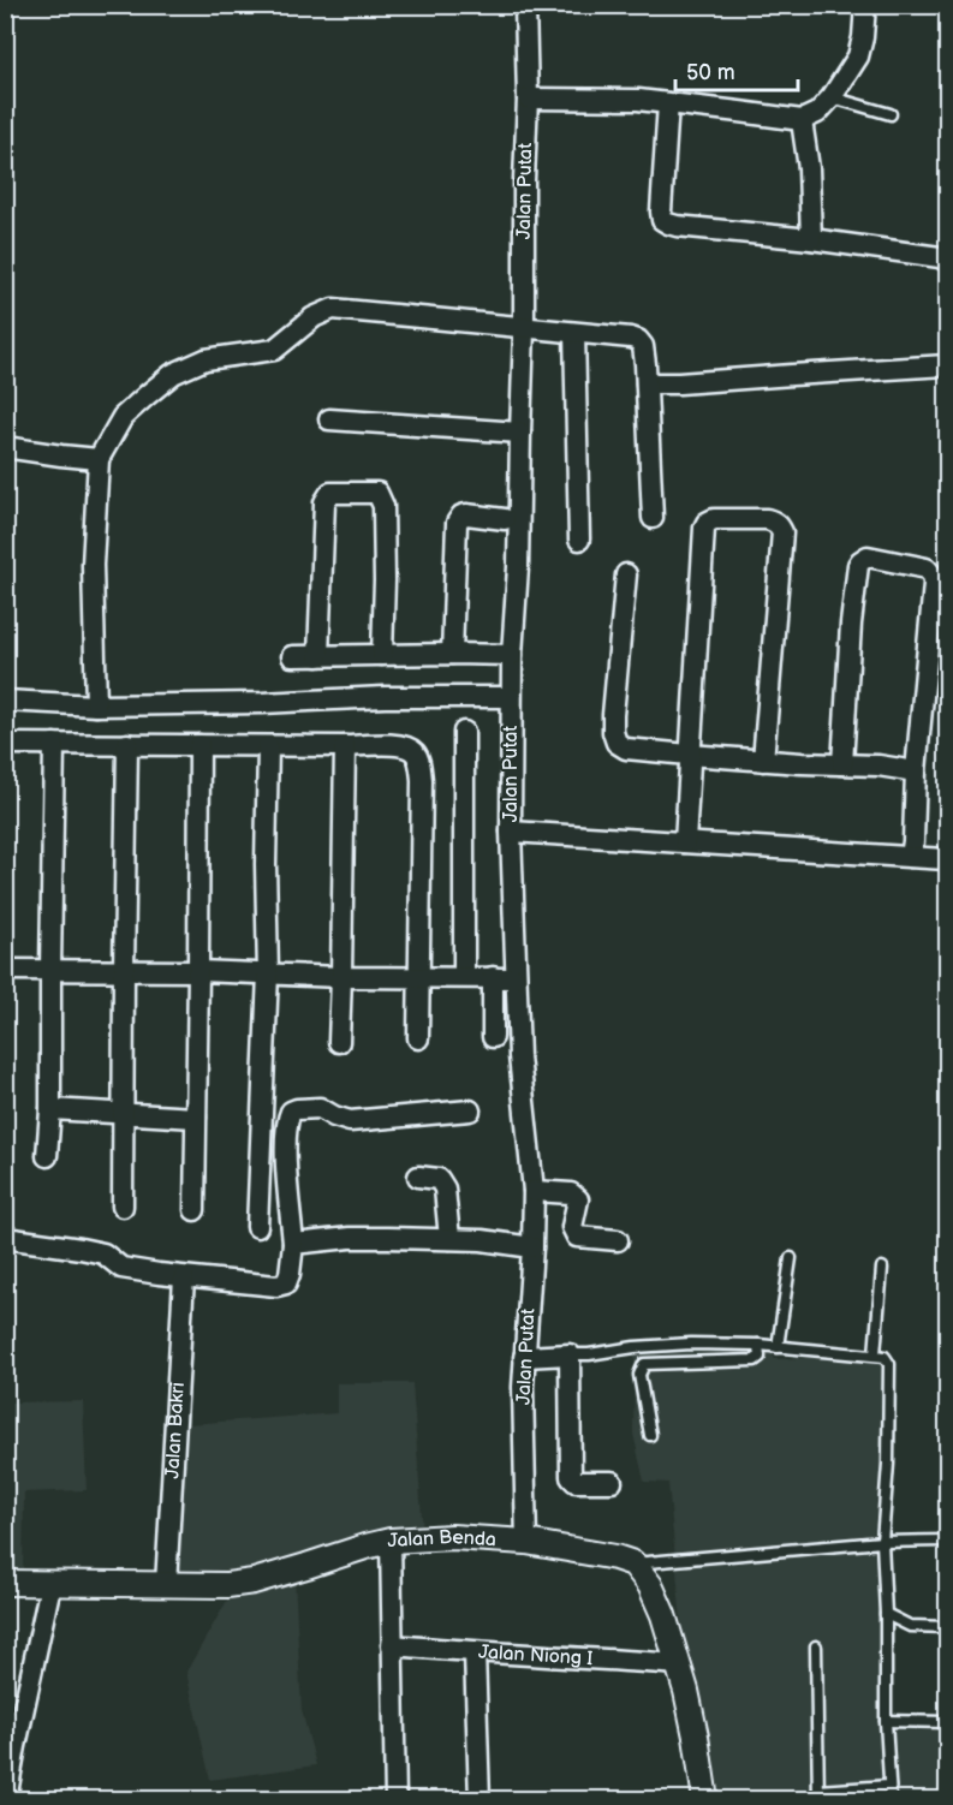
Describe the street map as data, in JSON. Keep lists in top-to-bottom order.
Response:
{
  "streets": {
    "street": [
      "Jalan Putat",
      "Jalan Bakri",
      "Jalan Benda",
      "Jalan Niong I"
    ]
  },
  "crossings": [
    ["Jalan Putat", "Jalan Benda"],
    ["Jalan Bakri", "Jalan Benda"]
  ],
  "scale_bar": "50 m"
}
